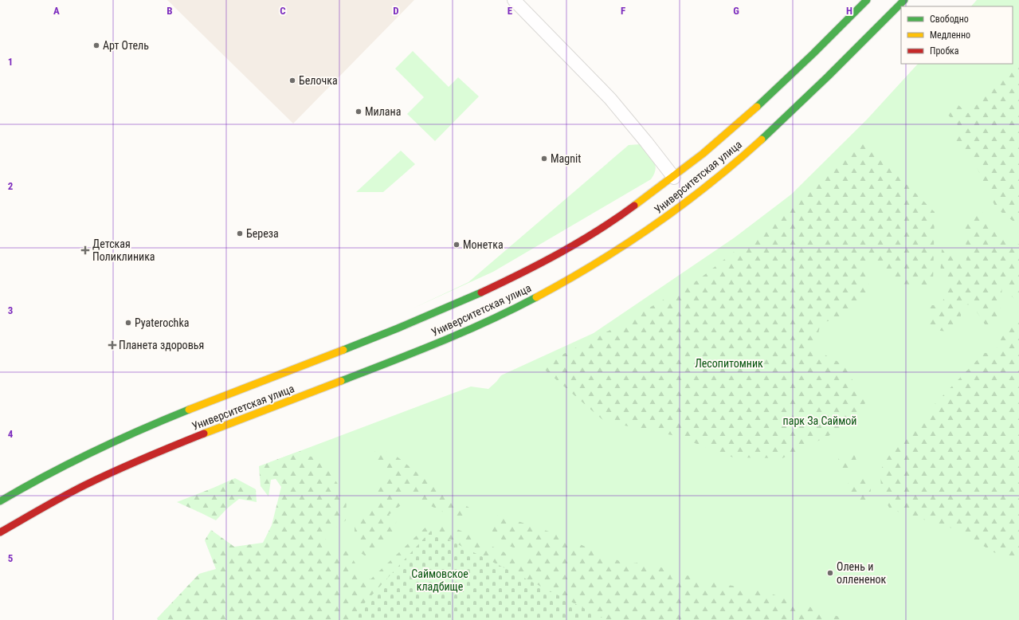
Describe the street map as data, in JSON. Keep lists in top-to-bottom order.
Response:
{
  "streets": {
    "main road": ["Университетская улица"]
  },
  "parks": ["Лесопитомник", "парк За Саймой", "Саймовское кладбище"],
  "places": {
    "other": [
      "Арт Отель",
      "Белочка",
      "Милана",
      "Magnit",
      "Береза",
      "Монетка",
      "Pyaterochka",
      "Олень и оллененок"
    ],
    "health": ["Детская Поликлиника", "Планета здоровья"]
  },
  "legend": ["Свободно", "Медленно", "Пробка"],
  "grid": {
    "columns": [
      "A",
      "B",
      "C",
      "D",
      "E",
      "F",
      "G",
      "H"
    ],
    "rows": [
      "1",
      "2",
      "3",
      "4",
      "5"
    ]
  }
}
